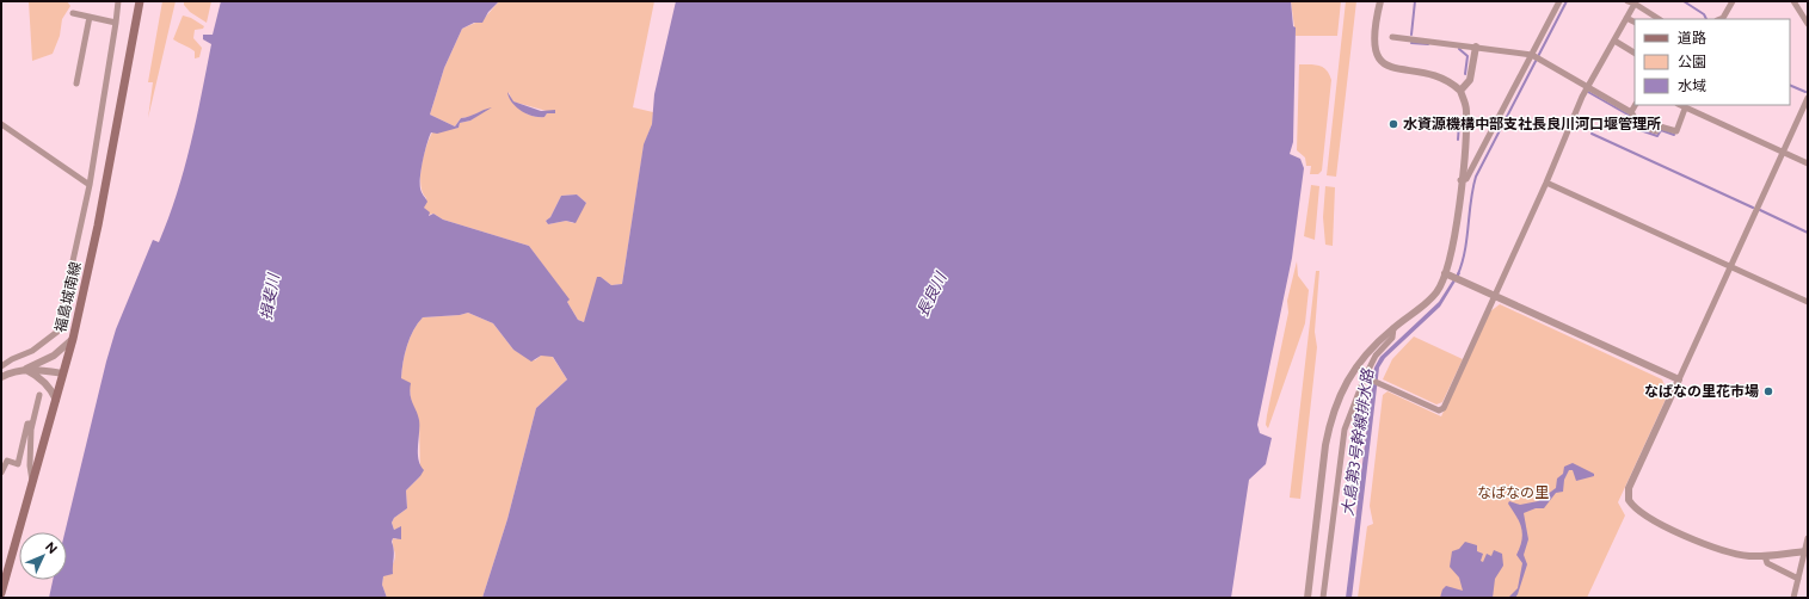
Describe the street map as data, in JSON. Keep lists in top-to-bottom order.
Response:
{
  "streets": {
    "main road": ["福島城南線"]
  },
  "water": ["長良川", "揖斐川", "大島第3号幹線排水路"],
  "parks": ["なばなの里"],
  "places": ["水資源機構中部支社長良川河口堰管理所", "なばなの里花市場"],
  "legend": ["道路", "公園", "水域"],
  "north": "top right"
}
